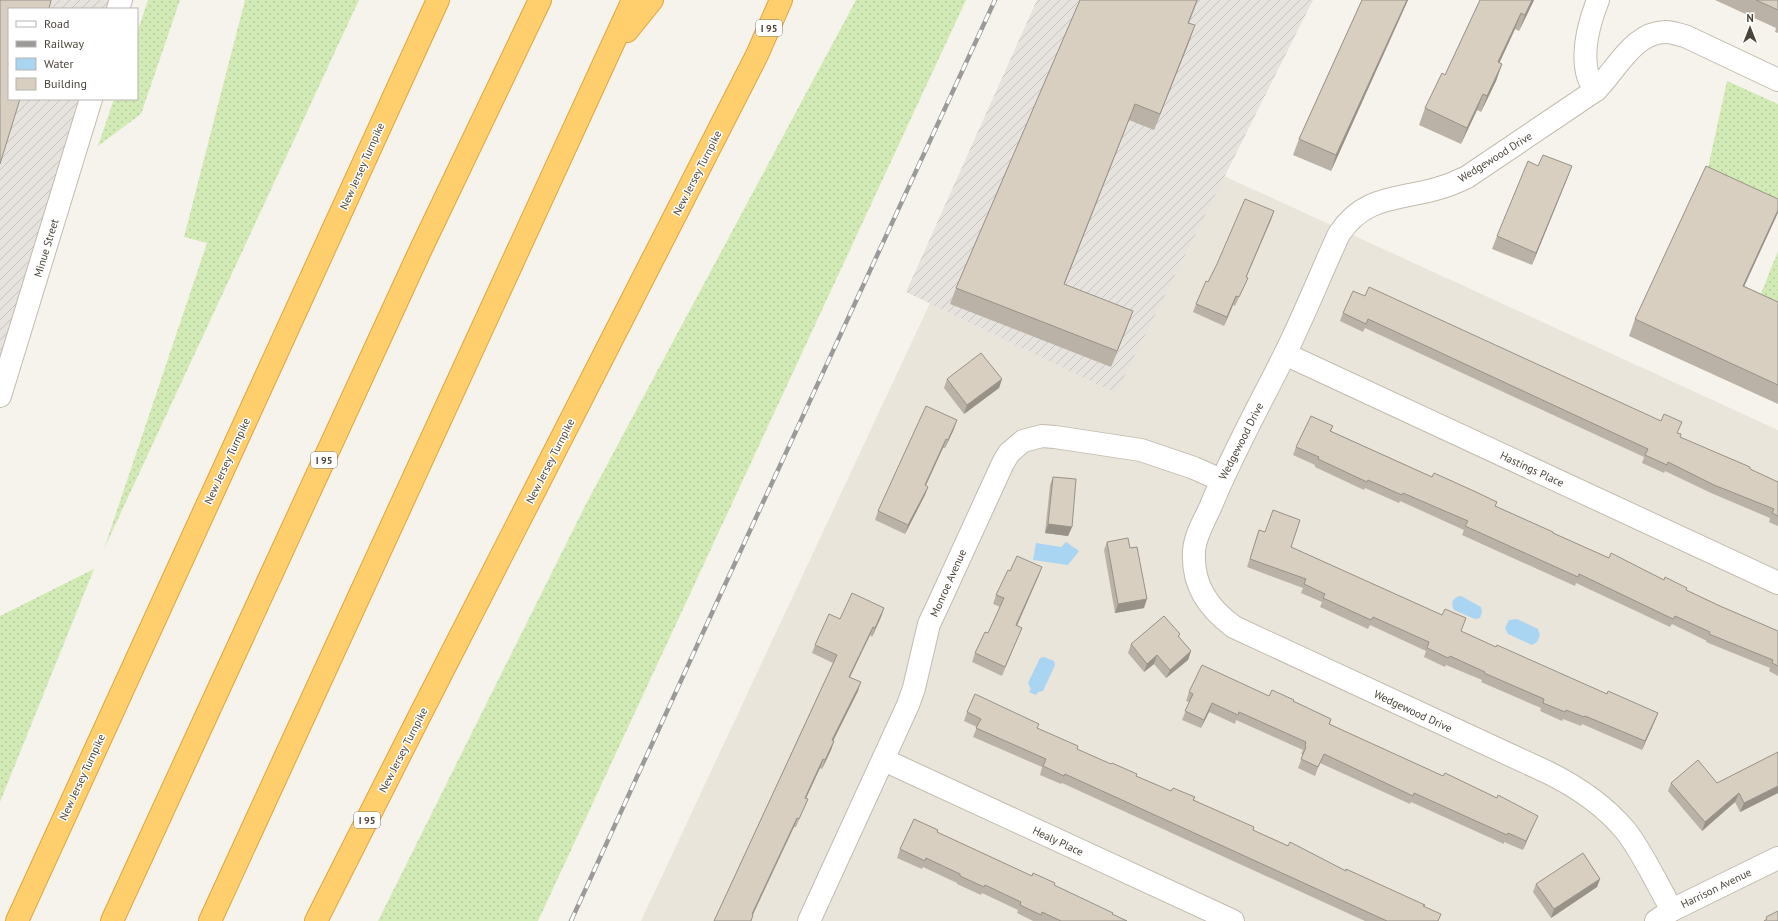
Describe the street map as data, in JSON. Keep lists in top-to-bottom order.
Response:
{
  "streets": {
    "highway": ["I 95", "New Jersey Turnpike"],
    "street": [
      "Wedgewood Drive",
      "Minue Street",
      "Hastings Place",
      "Monroe Avenue",
      "Healy Place",
      "Harrison Avenue"
    ]
  },
  "crossings": [
    ["Wedgewood Drive", "Hastings Place"],
    ["Wedgewood Drive", "Monroe Avenue"],
    ["Wedgewood Drive", "Harrison Avenue"],
    ["Monroe Avenue", "Healy Place"]
  ],
  "legend": [
    "Road",
    "Railway",
    "Water",
    "Building"
  ],
  "north": "top"
}
